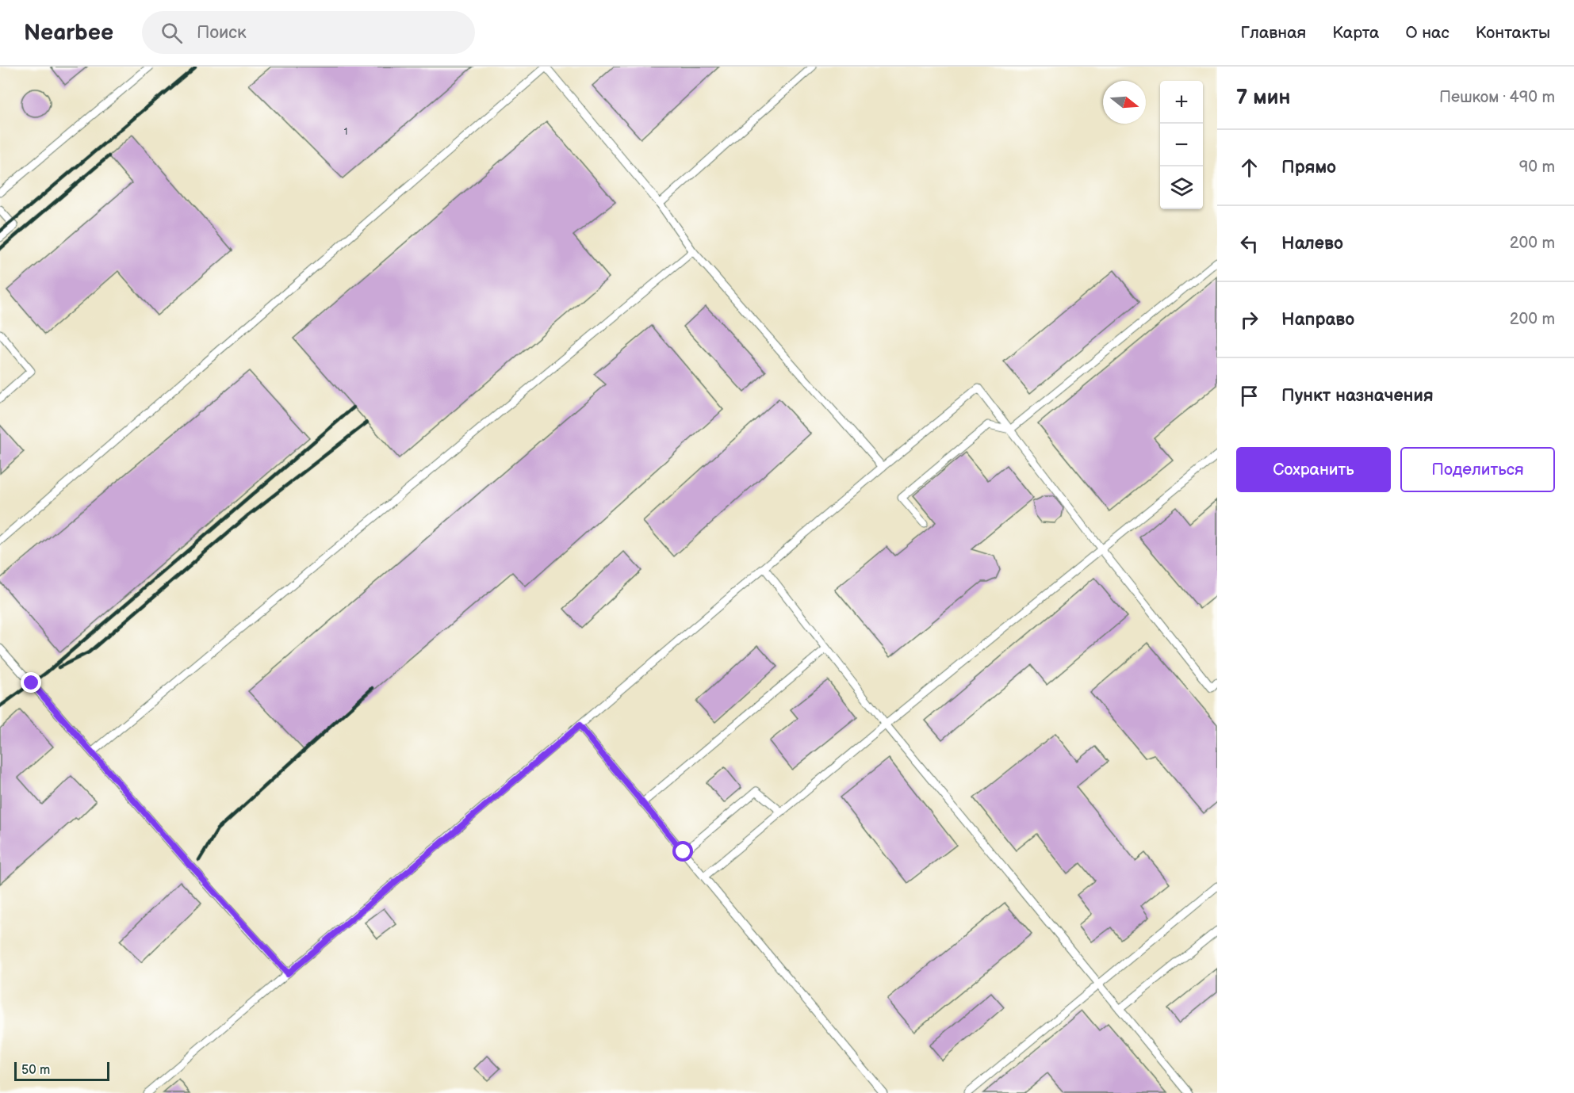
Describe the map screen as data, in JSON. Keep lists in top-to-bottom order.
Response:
{
  "house_numbers": ["1"],
  "scale_bar": "50 m",
  "north": "right",
  "page": {
    "header": "Nearbee",
    "search": "Поиск",
    "nav": [
      "Главная",
      "Карта",
      "О нас",
      "Контакты"
    ],
    "heading": ["7 мин", "Пешком · 490 m"],
    "map_buttons": ["+", "−"],
    "list": [
      ["Прямо", "90 m"],
      ["Налево", "200 m"],
      ["Направо", "200 m"],
      "Пункт назначения"
    ],
    "buttons": ["Сохранить", "Поделиться"],
    "scale": "50 m"
  }
}
